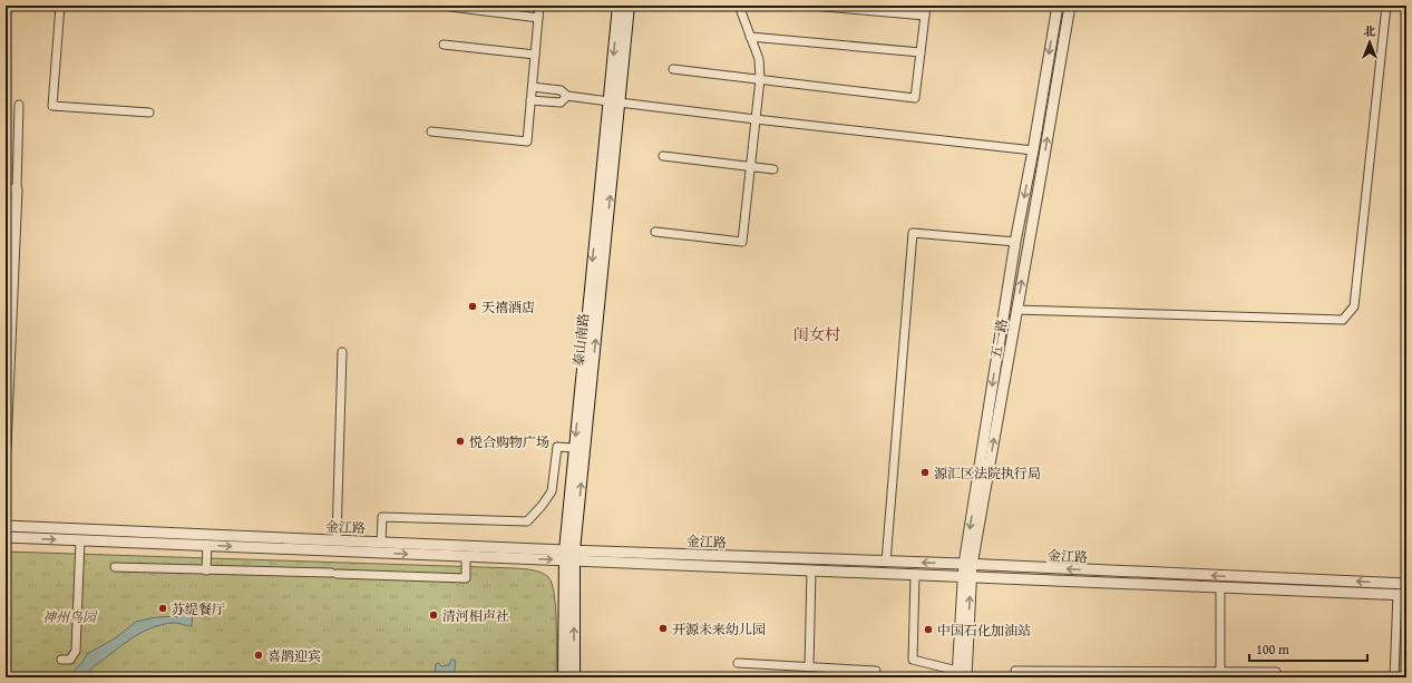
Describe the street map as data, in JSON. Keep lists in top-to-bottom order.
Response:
{
  "streets": {
    "main road": ["泰山南路"],
    "street": ["五一路", "金江路"]
  },
  "crossings": [
    ["五一路", "金江路"],
    ["泰山南路", "金江路"]
  ],
  "districts": ["闺女村"],
  "parks": ["神州鸟园"],
  "places": [
    "天禧酒店",
    "悦合购物广场",
    "源汇区法院执行局",
    "苏缇餐厅",
    "清河相声社",
    "开源未来幼儿园",
    "中国石化加油站",
    "喜鹊迎宾"
  ],
  "scale_bar": "100 m",
  "north": "top"
}
